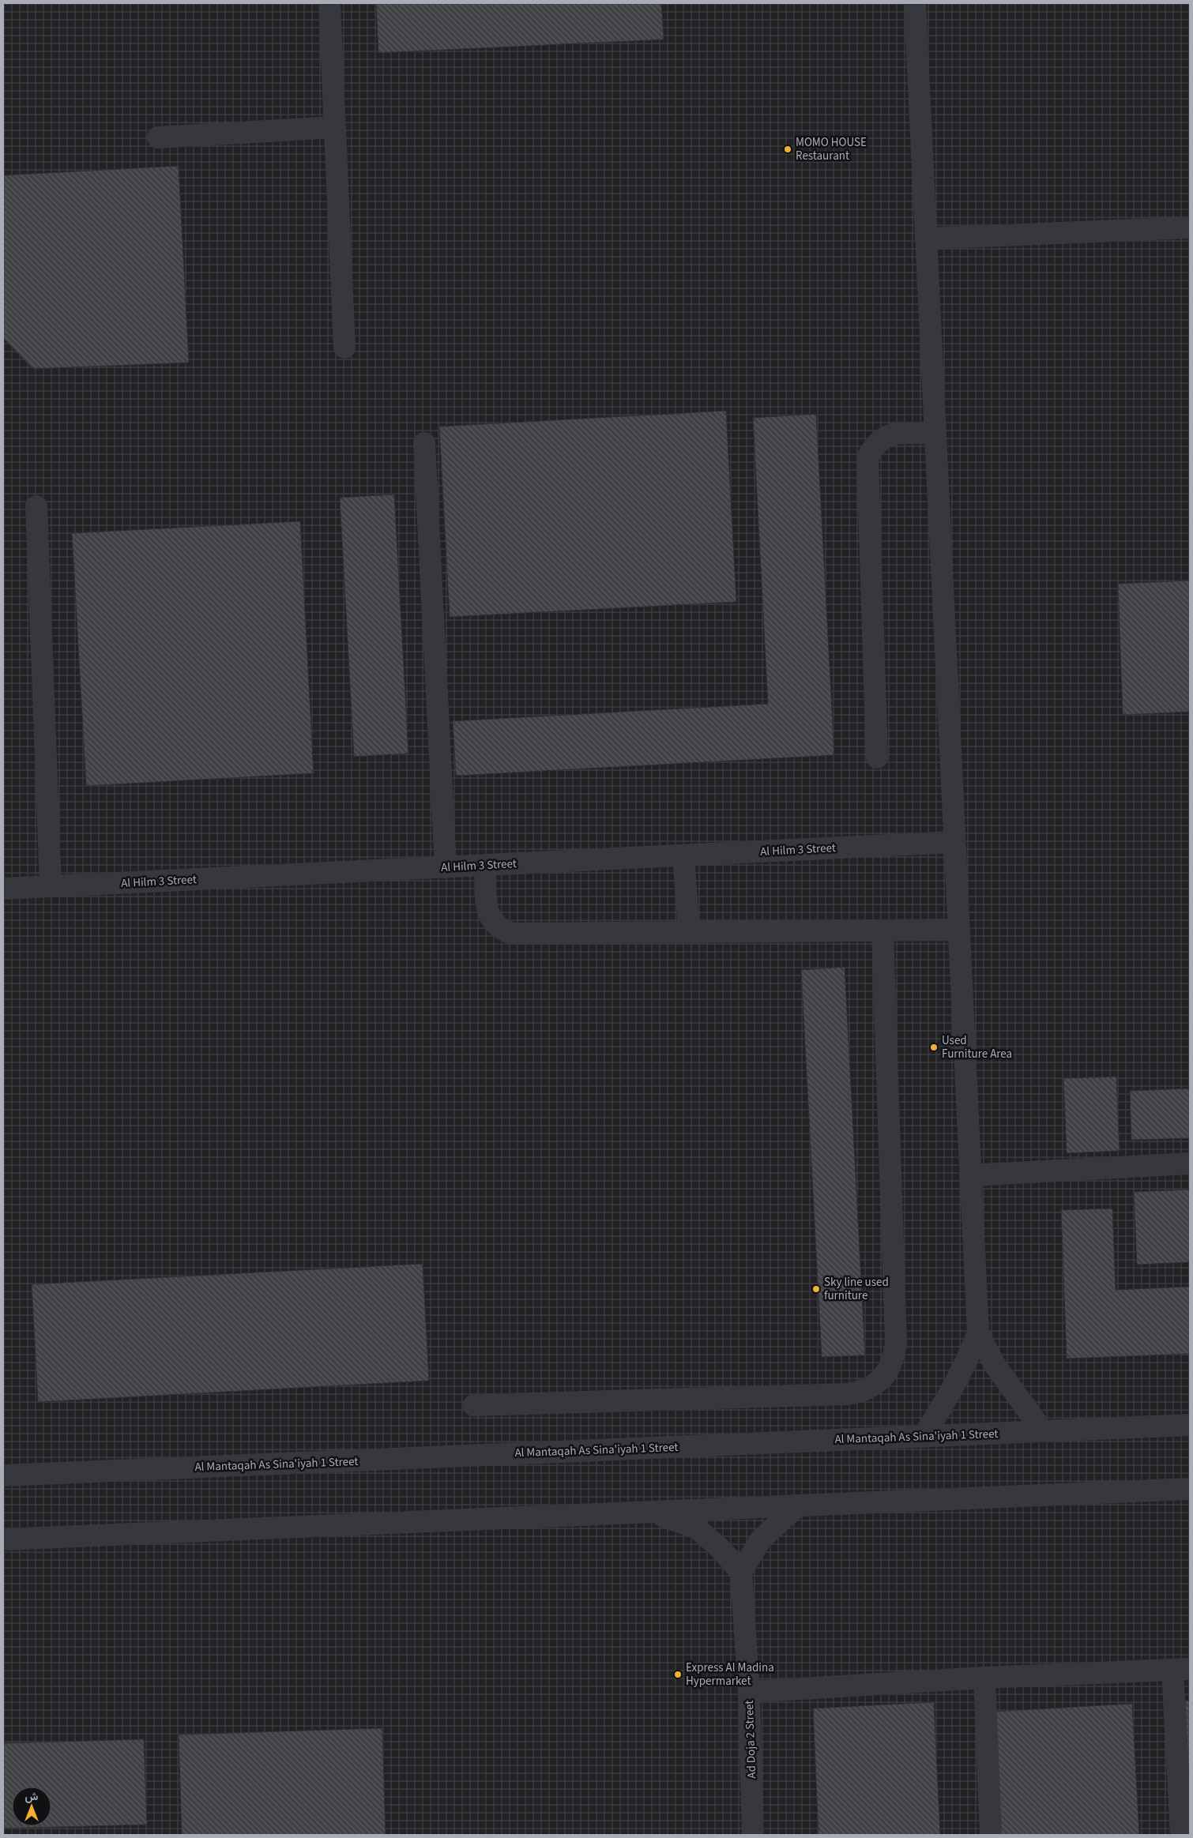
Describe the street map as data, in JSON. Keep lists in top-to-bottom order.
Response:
{
  "streets": {
    "street": ["Al Hilm 3 Street", "Al Mantaqah As Sina'iyah 1 Street", "Ad Doja 2 Street"]
  },
  "places": [
    "MOMO HOUSE Restaurant",
    "Used Furniture Area",
    "Sky line used furniture",
    "Express Al Madina Hypermarket"
  ],
  "north": "top"
}
